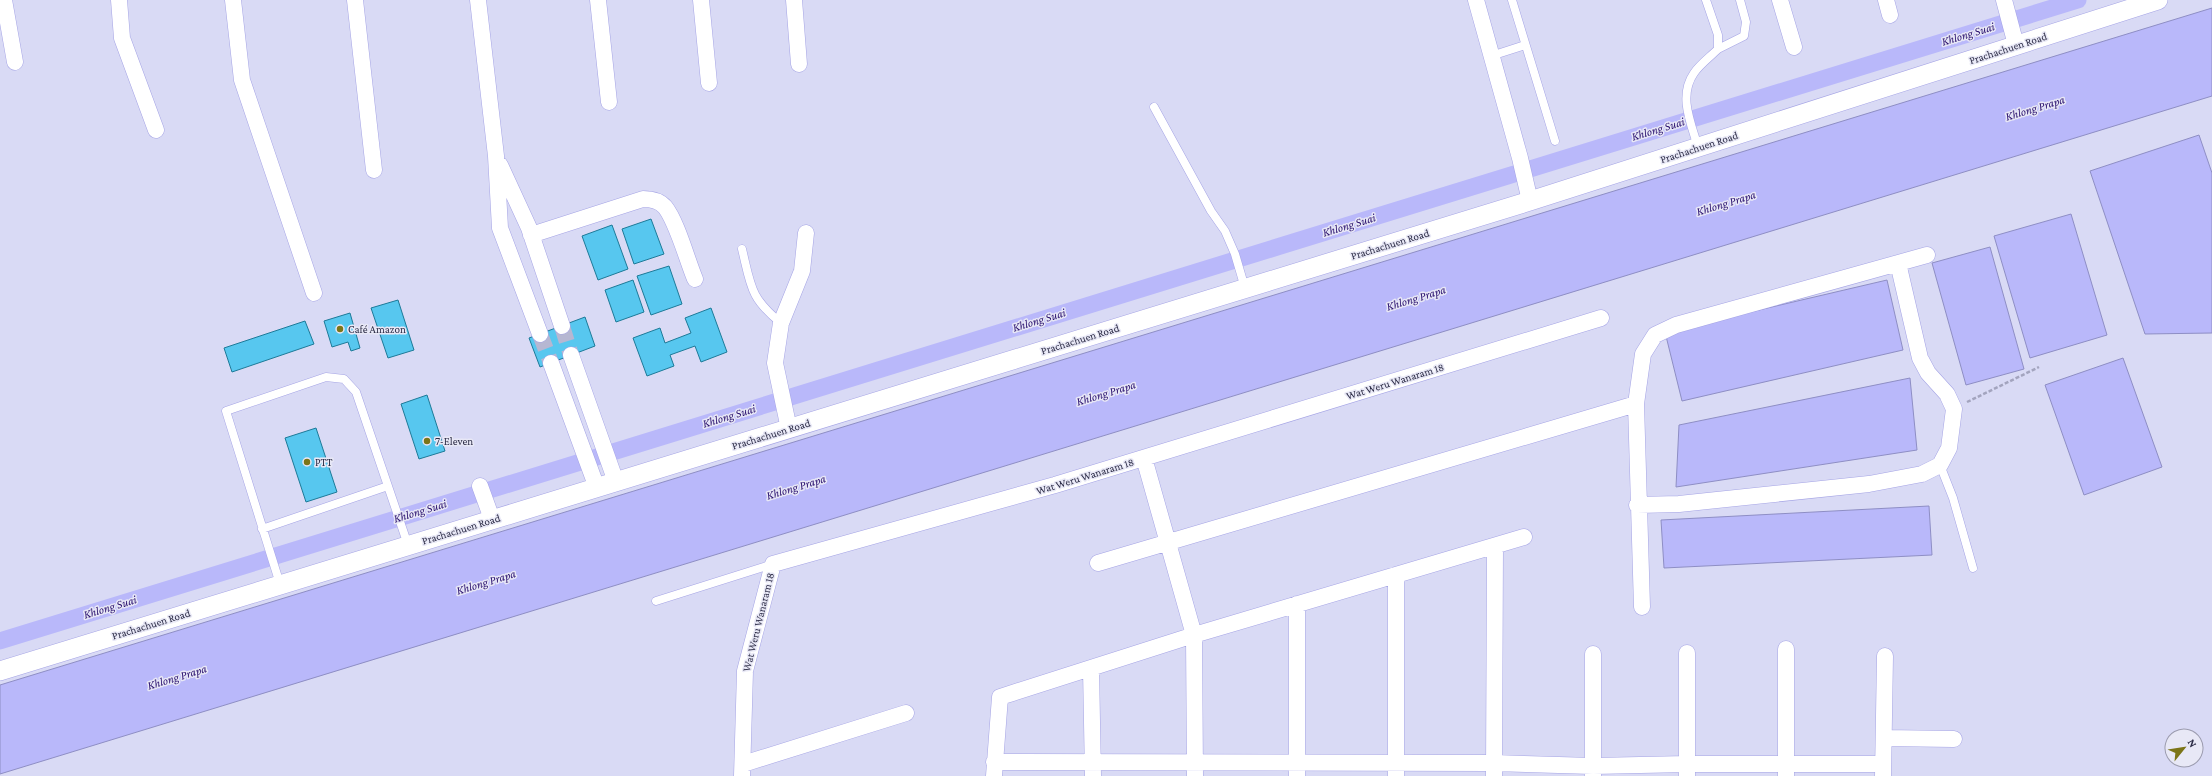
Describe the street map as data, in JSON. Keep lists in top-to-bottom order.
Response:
{
  "streets": {
    "street": ["Prachachuen Road", "Wat Weru Wanaram 18"]
  },
  "water": ["Khlong Suai", "Khlong Prapa"],
  "places": ["Café Amazon", "7-Eleven", "PTT"],
  "north": "top right"
}
